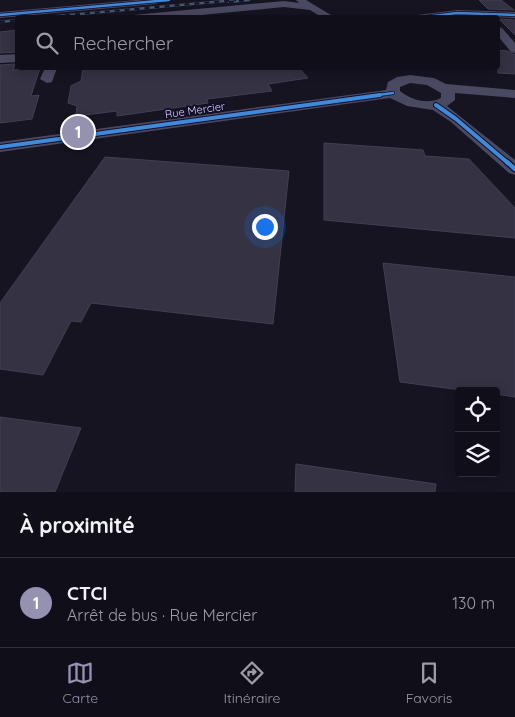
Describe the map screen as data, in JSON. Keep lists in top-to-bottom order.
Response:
{
  "streets": {
    "street": ["Rue Mercier"]
  },
  "page": {
    "search": "Rechercher",
    "pins": "1",
    "heading": "À proximité",
    "list": [
      {
        "mark": "1",
        "name": "CTCI",
        "note": "Arrêt de bus · Rue Mercier",
        "value": "130 m"
      }
    ],
    "nav": ["Carte", "Itinéraire", "Favoris"]
  }
}
